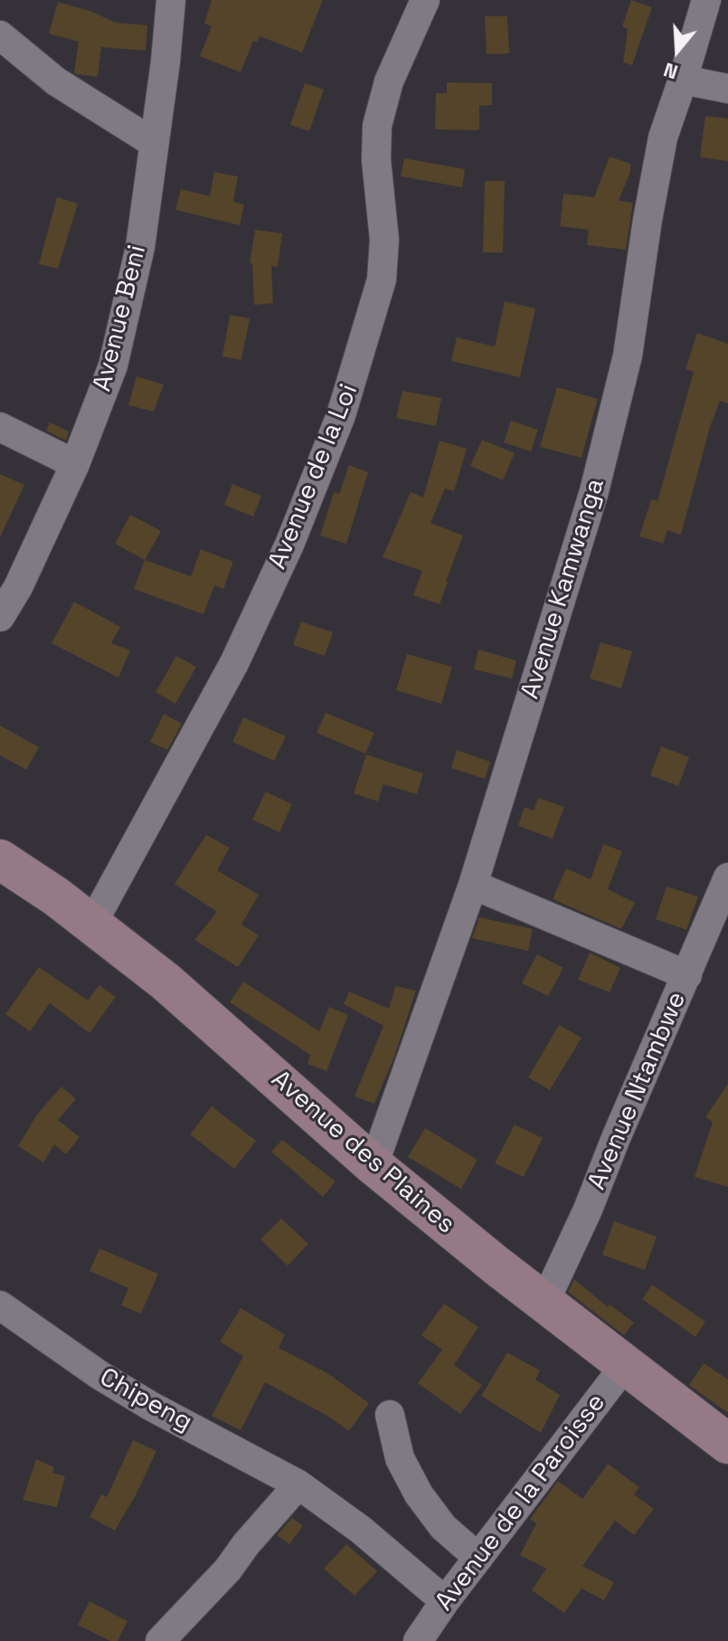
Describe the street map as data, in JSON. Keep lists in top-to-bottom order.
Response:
{
  "streets": {
    "street": [
      "Avenue Beni",
      "Avenue de la Loi",
      "Avenue Kamwanga",
      "Avenue Ntambwe",
      "Avenue des Plaines",
      "Chipeng",
      "Avenue de la Paroisse"
    ]
  },
  "crossings": [
    ["Avenue de la Loi", "Avenue des Plaines"],
    ["Avenue Kamwanga", "Avenue des Plaines"],
    ["Avenue Ntambwe", "Avenue des Plaines"],
    ["Avenue des Plaines", "Avenue de la Paroisse"],
    ["Chipeng", "Avenue de la Paroisse"]
  ],
  "north": "bottom"
}
